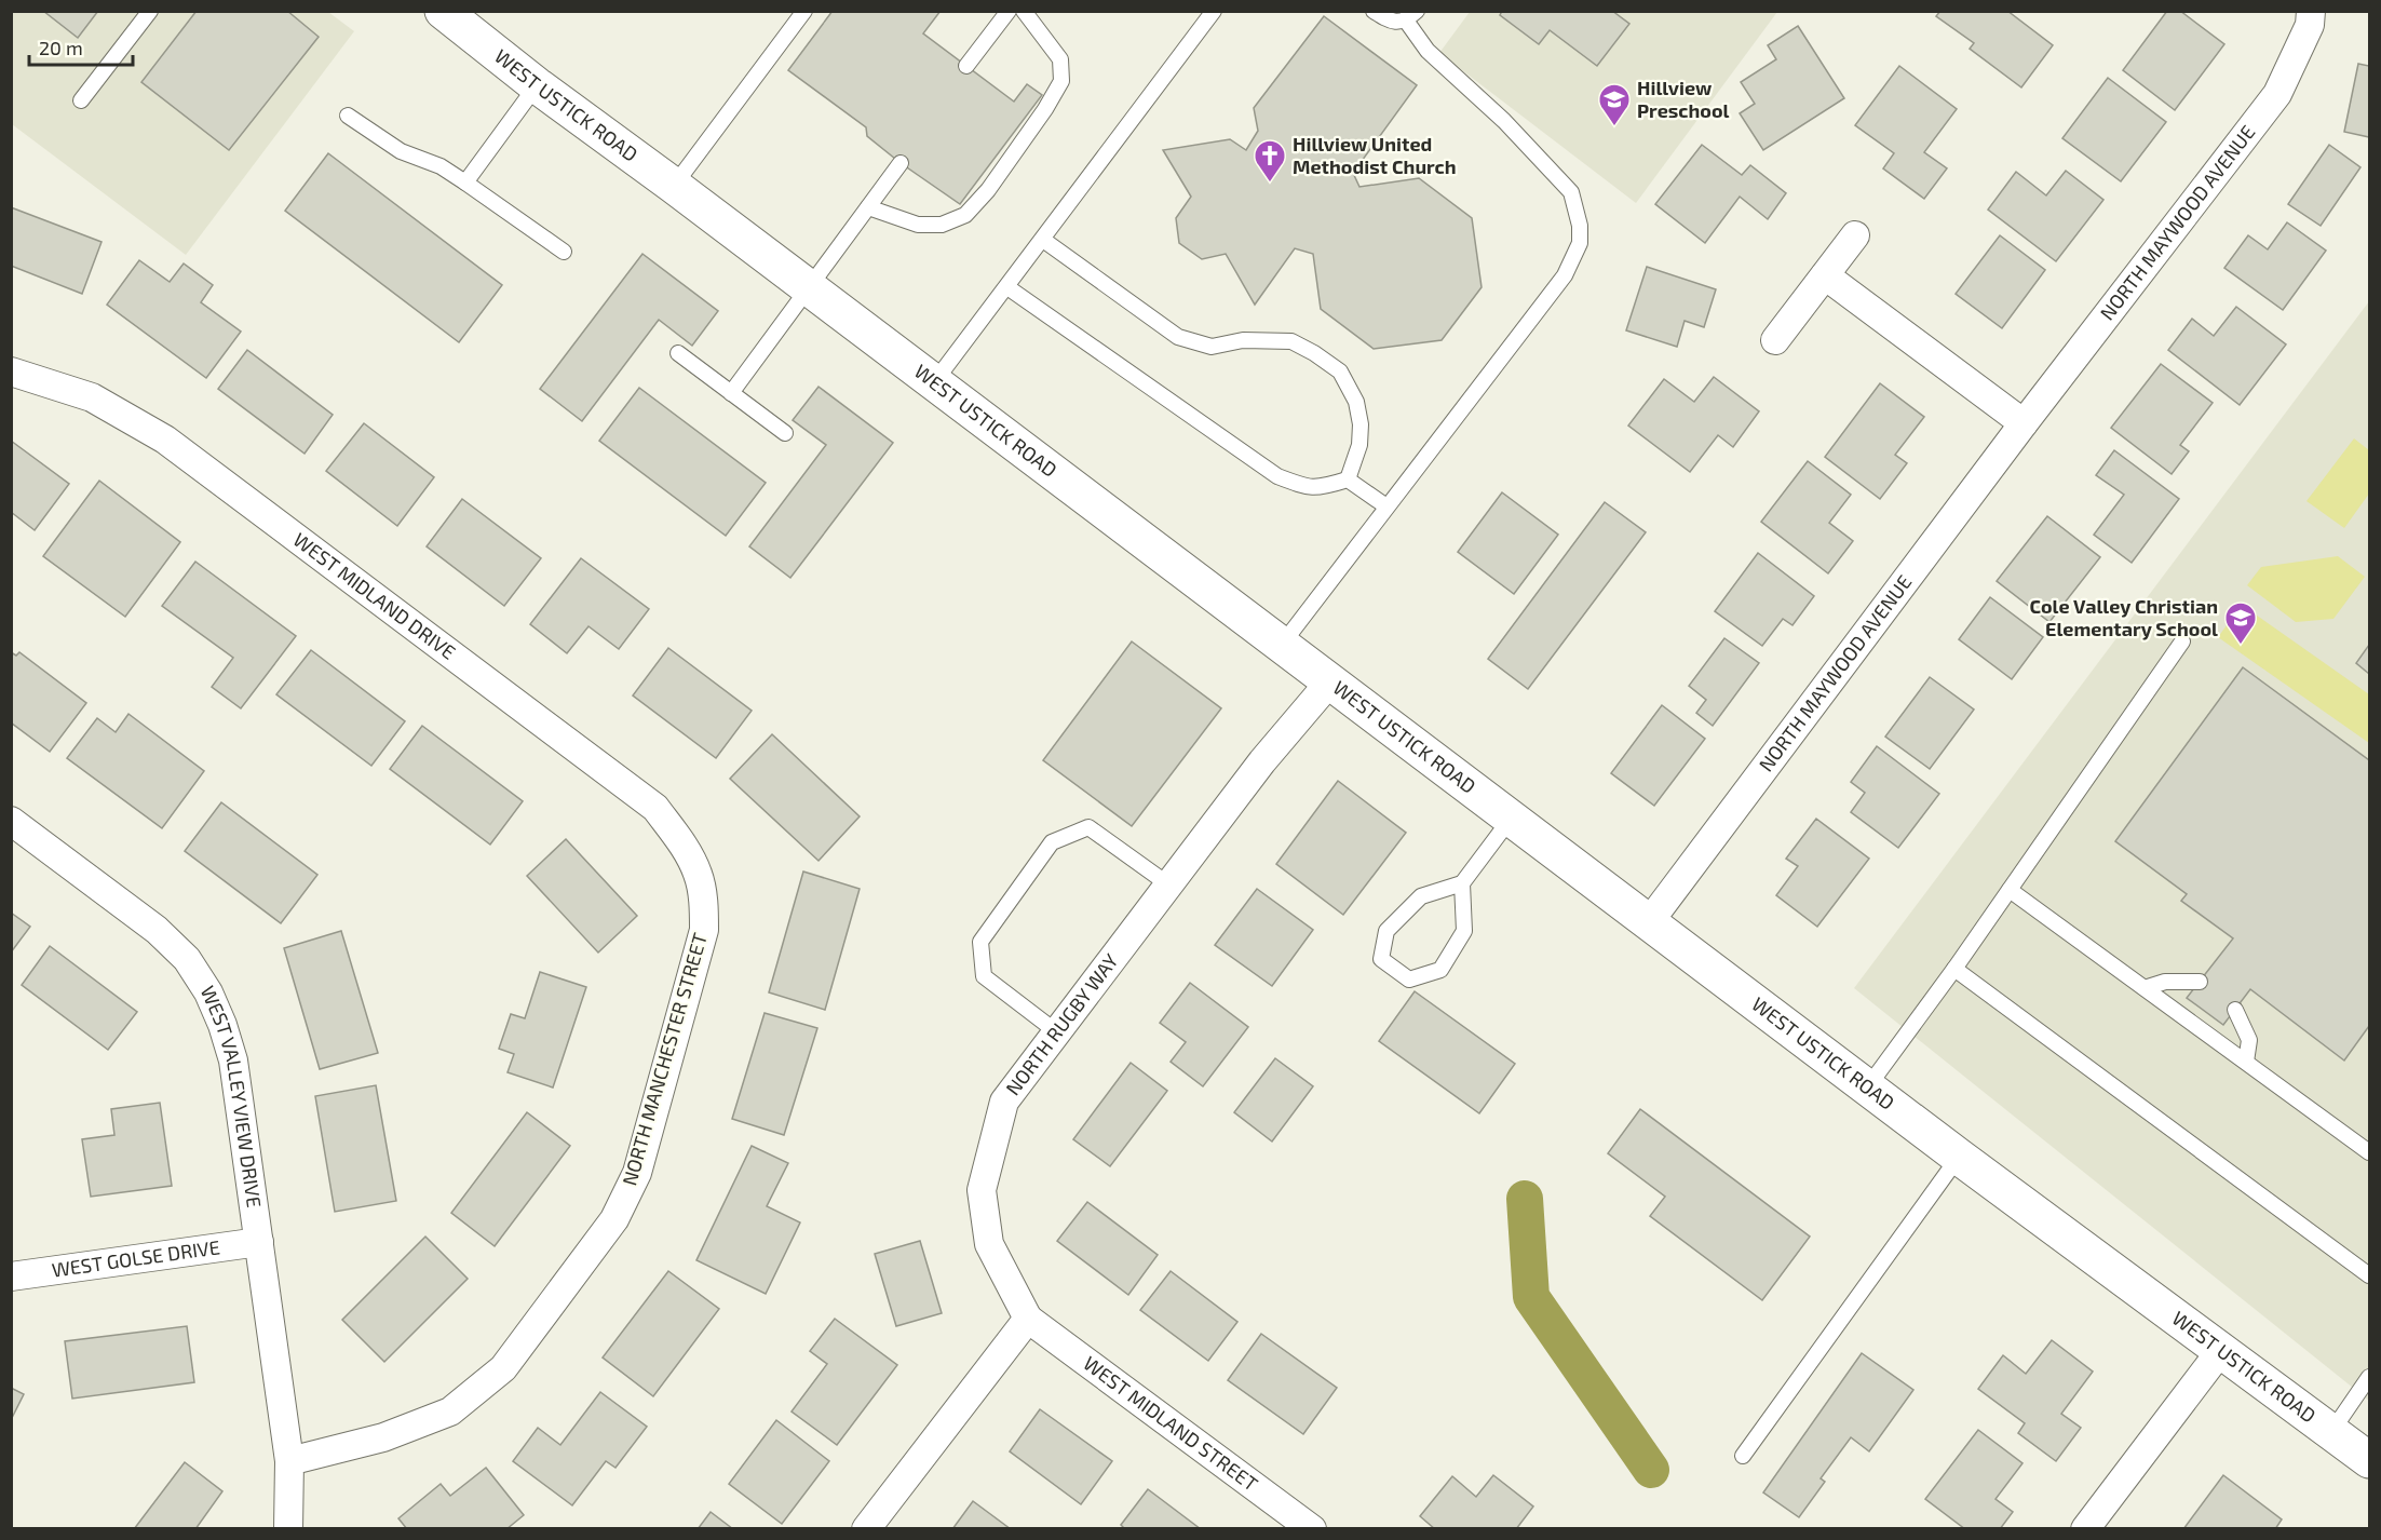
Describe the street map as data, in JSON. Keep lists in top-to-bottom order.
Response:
{
  "streets": {
    "main road": ["WEST USTICK ROAD"],
    "street": [
      "NORTH MAYWOOD AVENUE",
      "WEST MIDLAND DRIVE",
      "NORTH RUGBY WAY",
      "NORTH MANCHESTER STREET",
      "WEST VALLEY VIEW DRIVE",
      "WEST GOLSE DRIVE",
      "WEST MIDLAND STREET"
    ]
  },
  "crossings": [
    ["WEST USTICK ROAD", "NORTH MAYWOOD AVENUE"],
    ["WEST USTICK ROAD", "NORTH RUGBY WAY"],
    ["WEST MIDLAND DRIVE", "NORTH MANCHESTER STREET"],
    ["NORTH RUGBY WAY", "WEST MIDLAND STREET"],
    ["NORTH MANCHESTER STREET", "WEST VALLEY VIEW DRIVE"],
    ["WEST VALLEY VIEW DRIVE", "WEST GOLSE DRIVE"]
  ],
  "places": {
    "school or university": ["Hillview Preschool", "Cole Valley Christian Elementary School"],
    "church": ["Hillview United Methodist Church"]
  },
  "scale_bar": "20 m"
}
